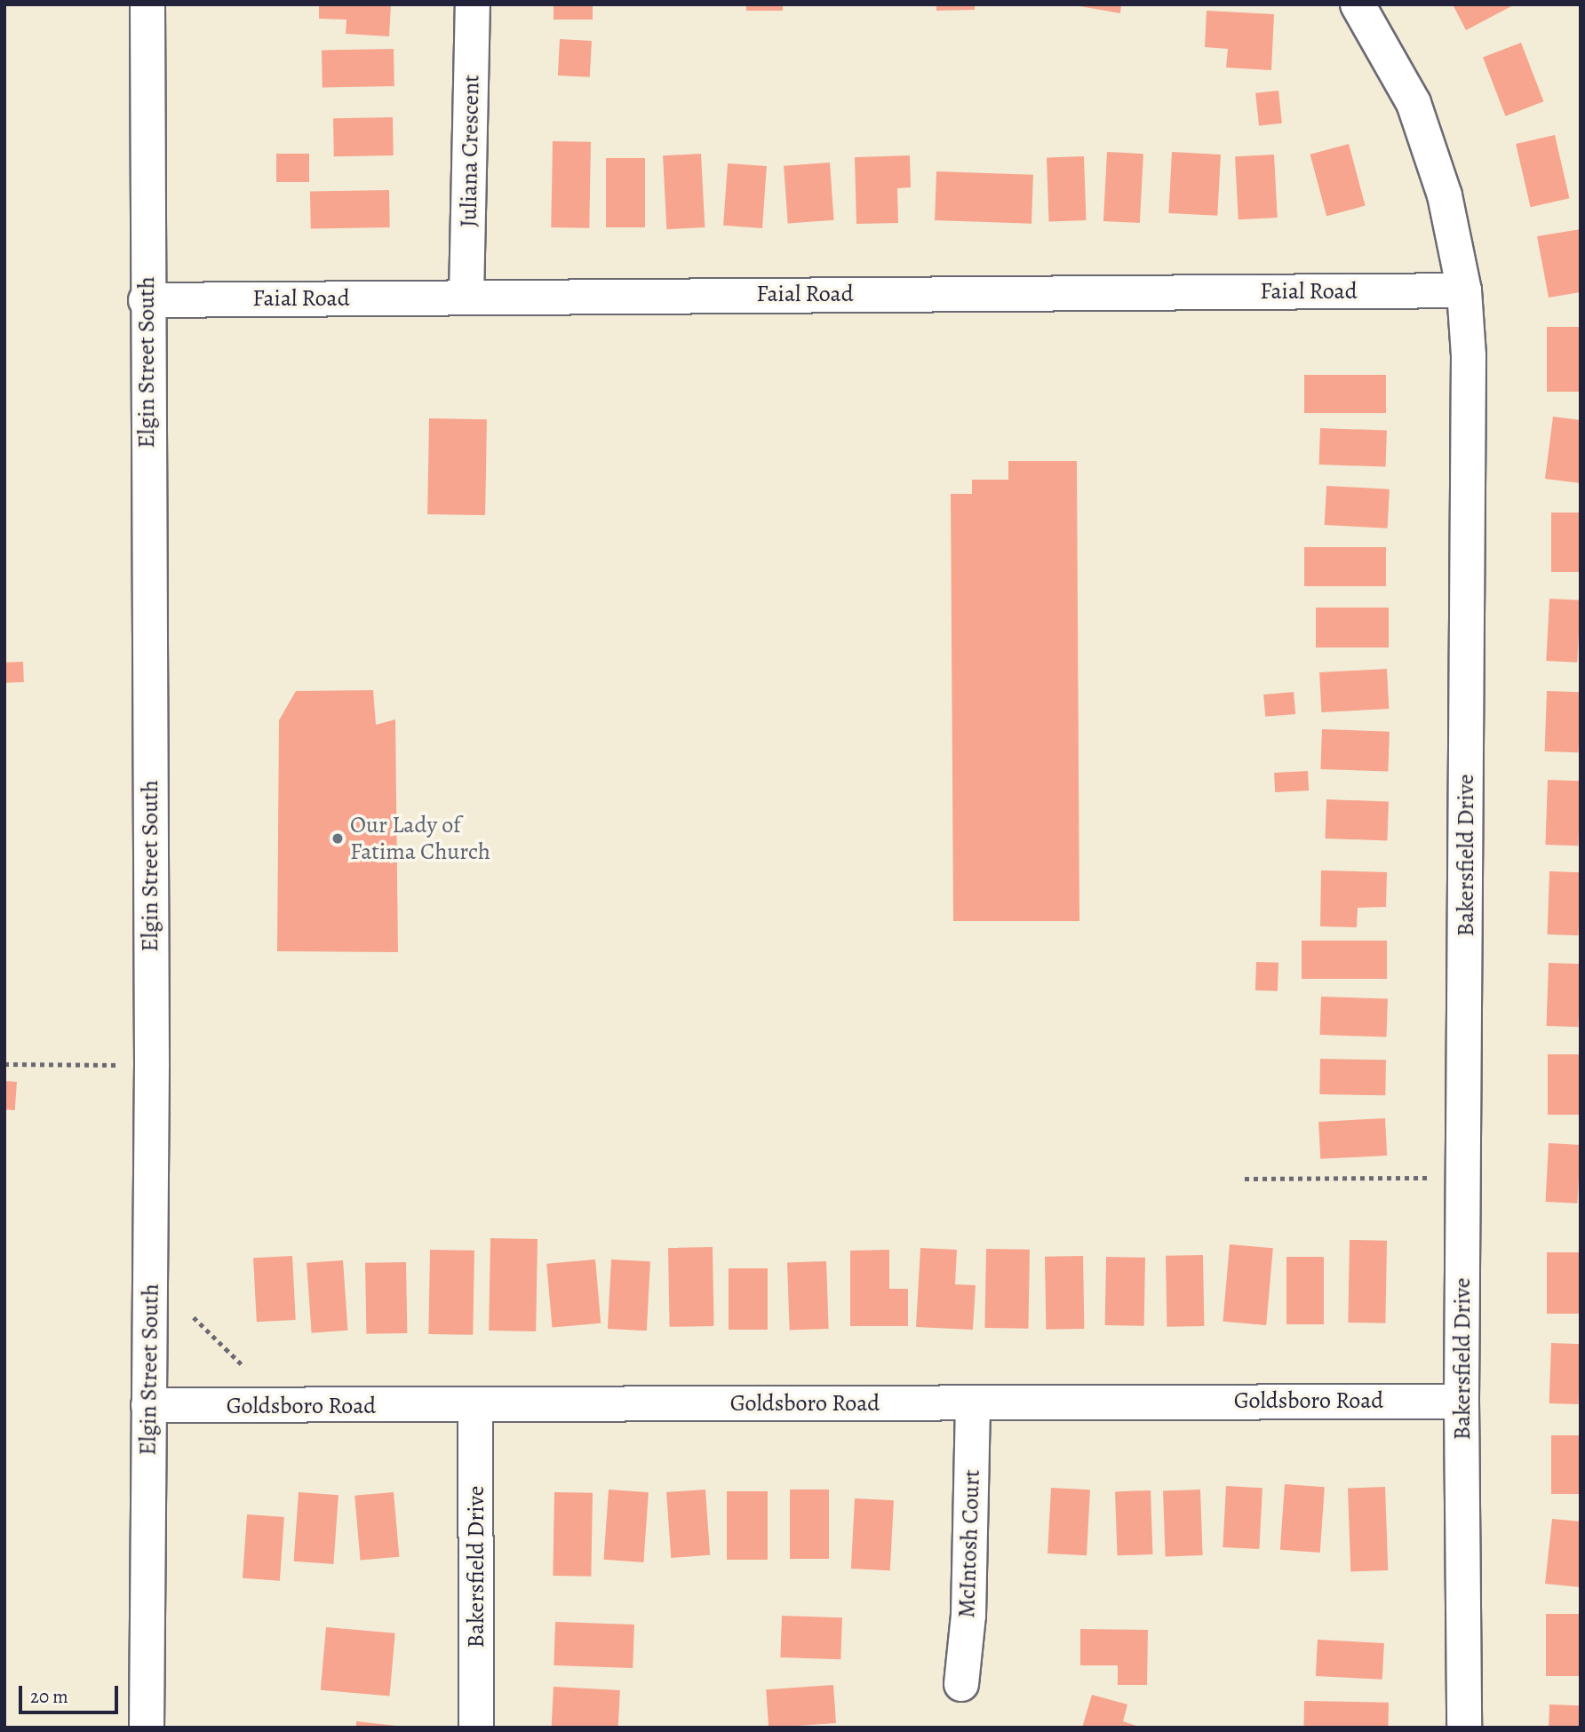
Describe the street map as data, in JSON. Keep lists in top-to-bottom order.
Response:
{
  "streets": {
    "street": [
      "Juliana Crescent",
      "Faial Road",
      "Elgin Street South",
      "Bakersfield Drive",
      "Goldsboro Road",
      "McIntosh Court"
    ]
  },
  "crossings": [
    ["Juliana Crescent", "Faial Road"],
    ["Faial Road", "Elgin Street South"],
    ["Faial Road", "Bakersfield Drive"],
    ["Elgin Street South", "Goldsboro Road"],
    ["Bakersfield Drive", "Goldsboro Road"],
    ["Goldsboro Road", "McIntosh Court"]
  ],
  "places": ["Our Lady of Fatima Church"],
  "scale_bar": "20 m"
}
